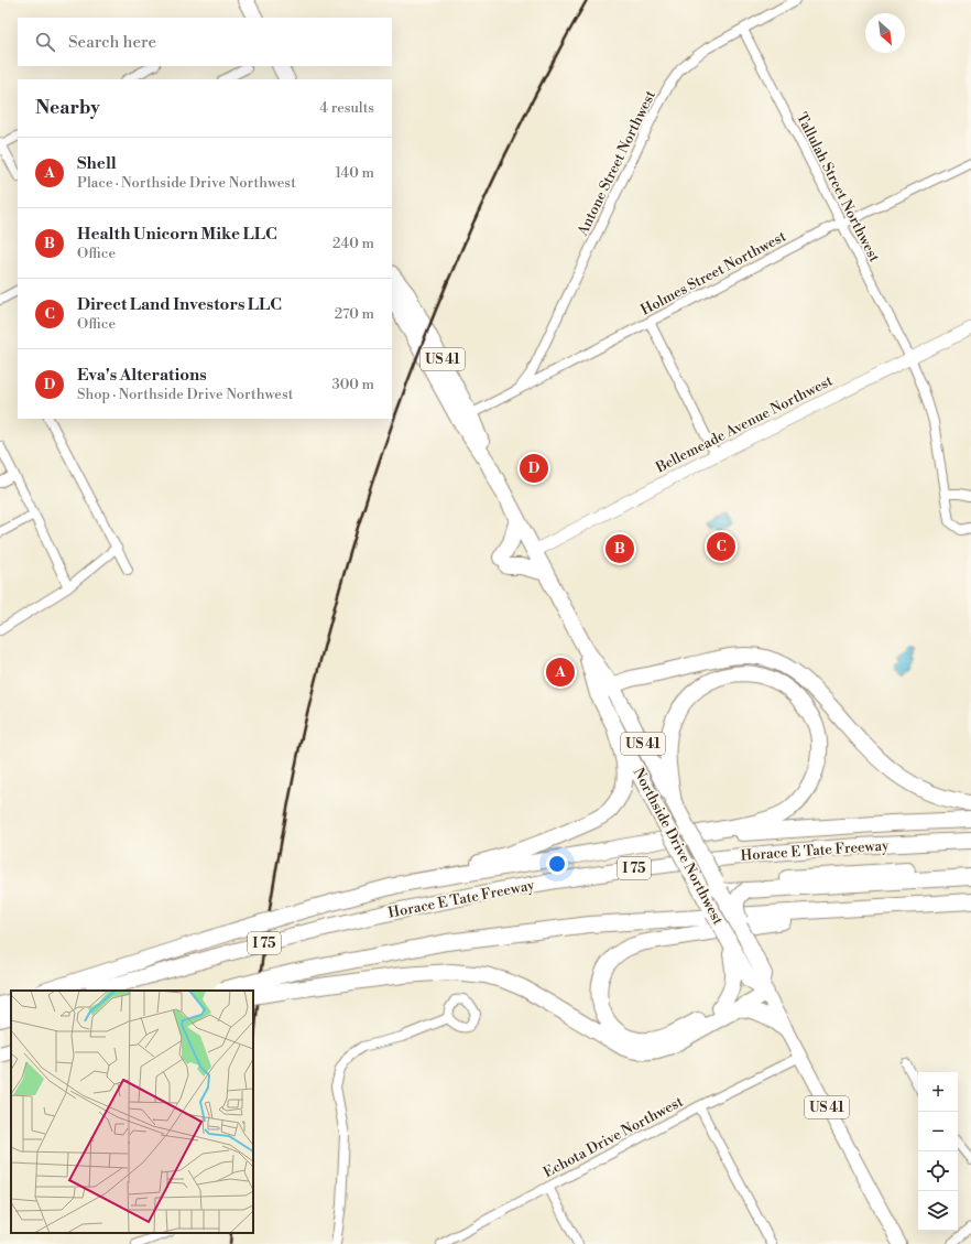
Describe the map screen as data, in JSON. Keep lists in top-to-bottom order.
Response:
{
  "streets": {
    "highway": [
      "US 41",
      "Northside Drive Northwest",
      "Horace E Tate Freeway",
      "I 75"
    ],
    "street": [
      "Antone Street Northwest",
      "Tallulah Street Northwest",
      "Holmes Street Northwest",
      "Bellemeade Avenue Northwest",
      "Echota Drive Northwest"
    ]
  },
  "crossings": [
    ["Antone Street Northwest", "Tallulah Street Northwest"],
    ["Antone Street Northwest", "Holmes Street Northwest"],
    ["Tallulah Street Northwest", "Holmes Street Northwest"],
    ["Tallulah Street Northwest", "Bellemeade Avenue Northwest"],
    ["Holmes Street Northwest", "Northside Drive Northwest"],
    ["Bellemeade Avenue Northwest", "Northside Drive Northwest"],
    ["Northside Drive Northwest", "Echota Drive Northwest"]
  ],
  "north": "bottom right",
  "page": {
    "search": "Search here",
    "heading": ["Nearby", "4 results"],
    "list": [
      {
        "mark": "A",
        "name": "Shell",
        "note": "Place · Northside Drive Northwest",
        "value": "140 m"
      },
      {
        "mark": "B",
        "name": "Health Unicorn Mike LLC",
        "note": "Office",
        "value": "240 m"
      },
      {
        "mark": "C",
        "name": "Direct Land Investors LLC",
        "note": "Office",
        "value": "270 m"
      },
      {
        "mark": "D",
        "name": "Eva's Alterations",
        "note": "Shop · Northside Drive Northwest",
        "value": "300 m"
      }
    ],
    "pins": [
      "D",
      "C",
      "B",
      "A"
    ],
    "map_buttons": ["+", "−"]
  }
}
